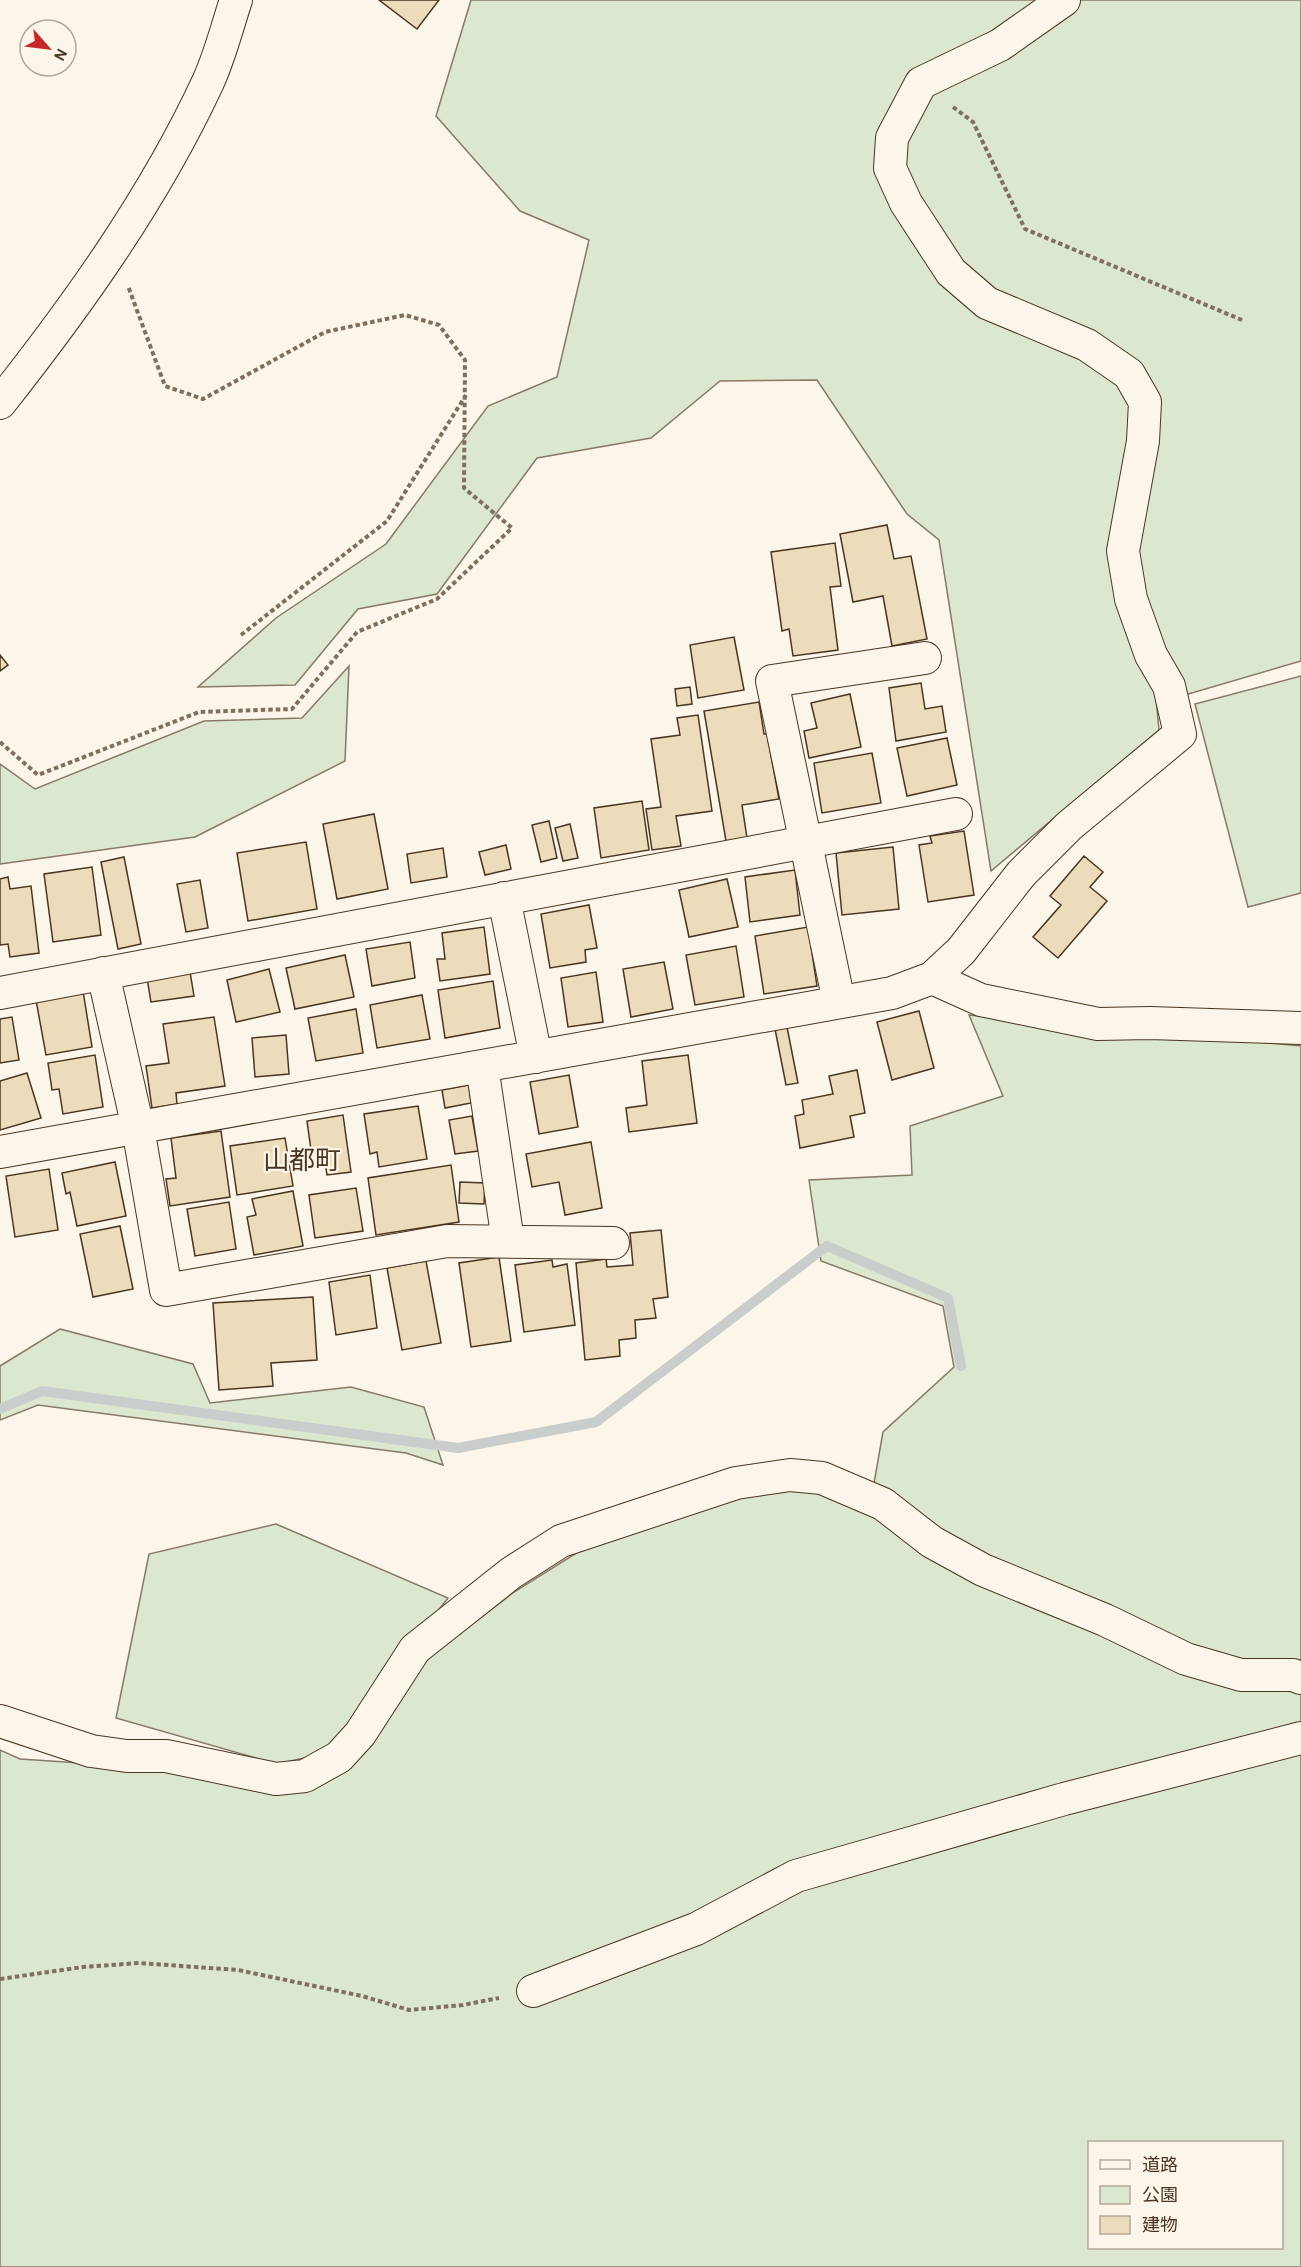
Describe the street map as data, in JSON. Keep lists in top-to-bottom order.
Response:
{
  "districts": ["山都町"],
  "legend": ["道路", "公園", "建物"],
  "north": "bottom right"
}
